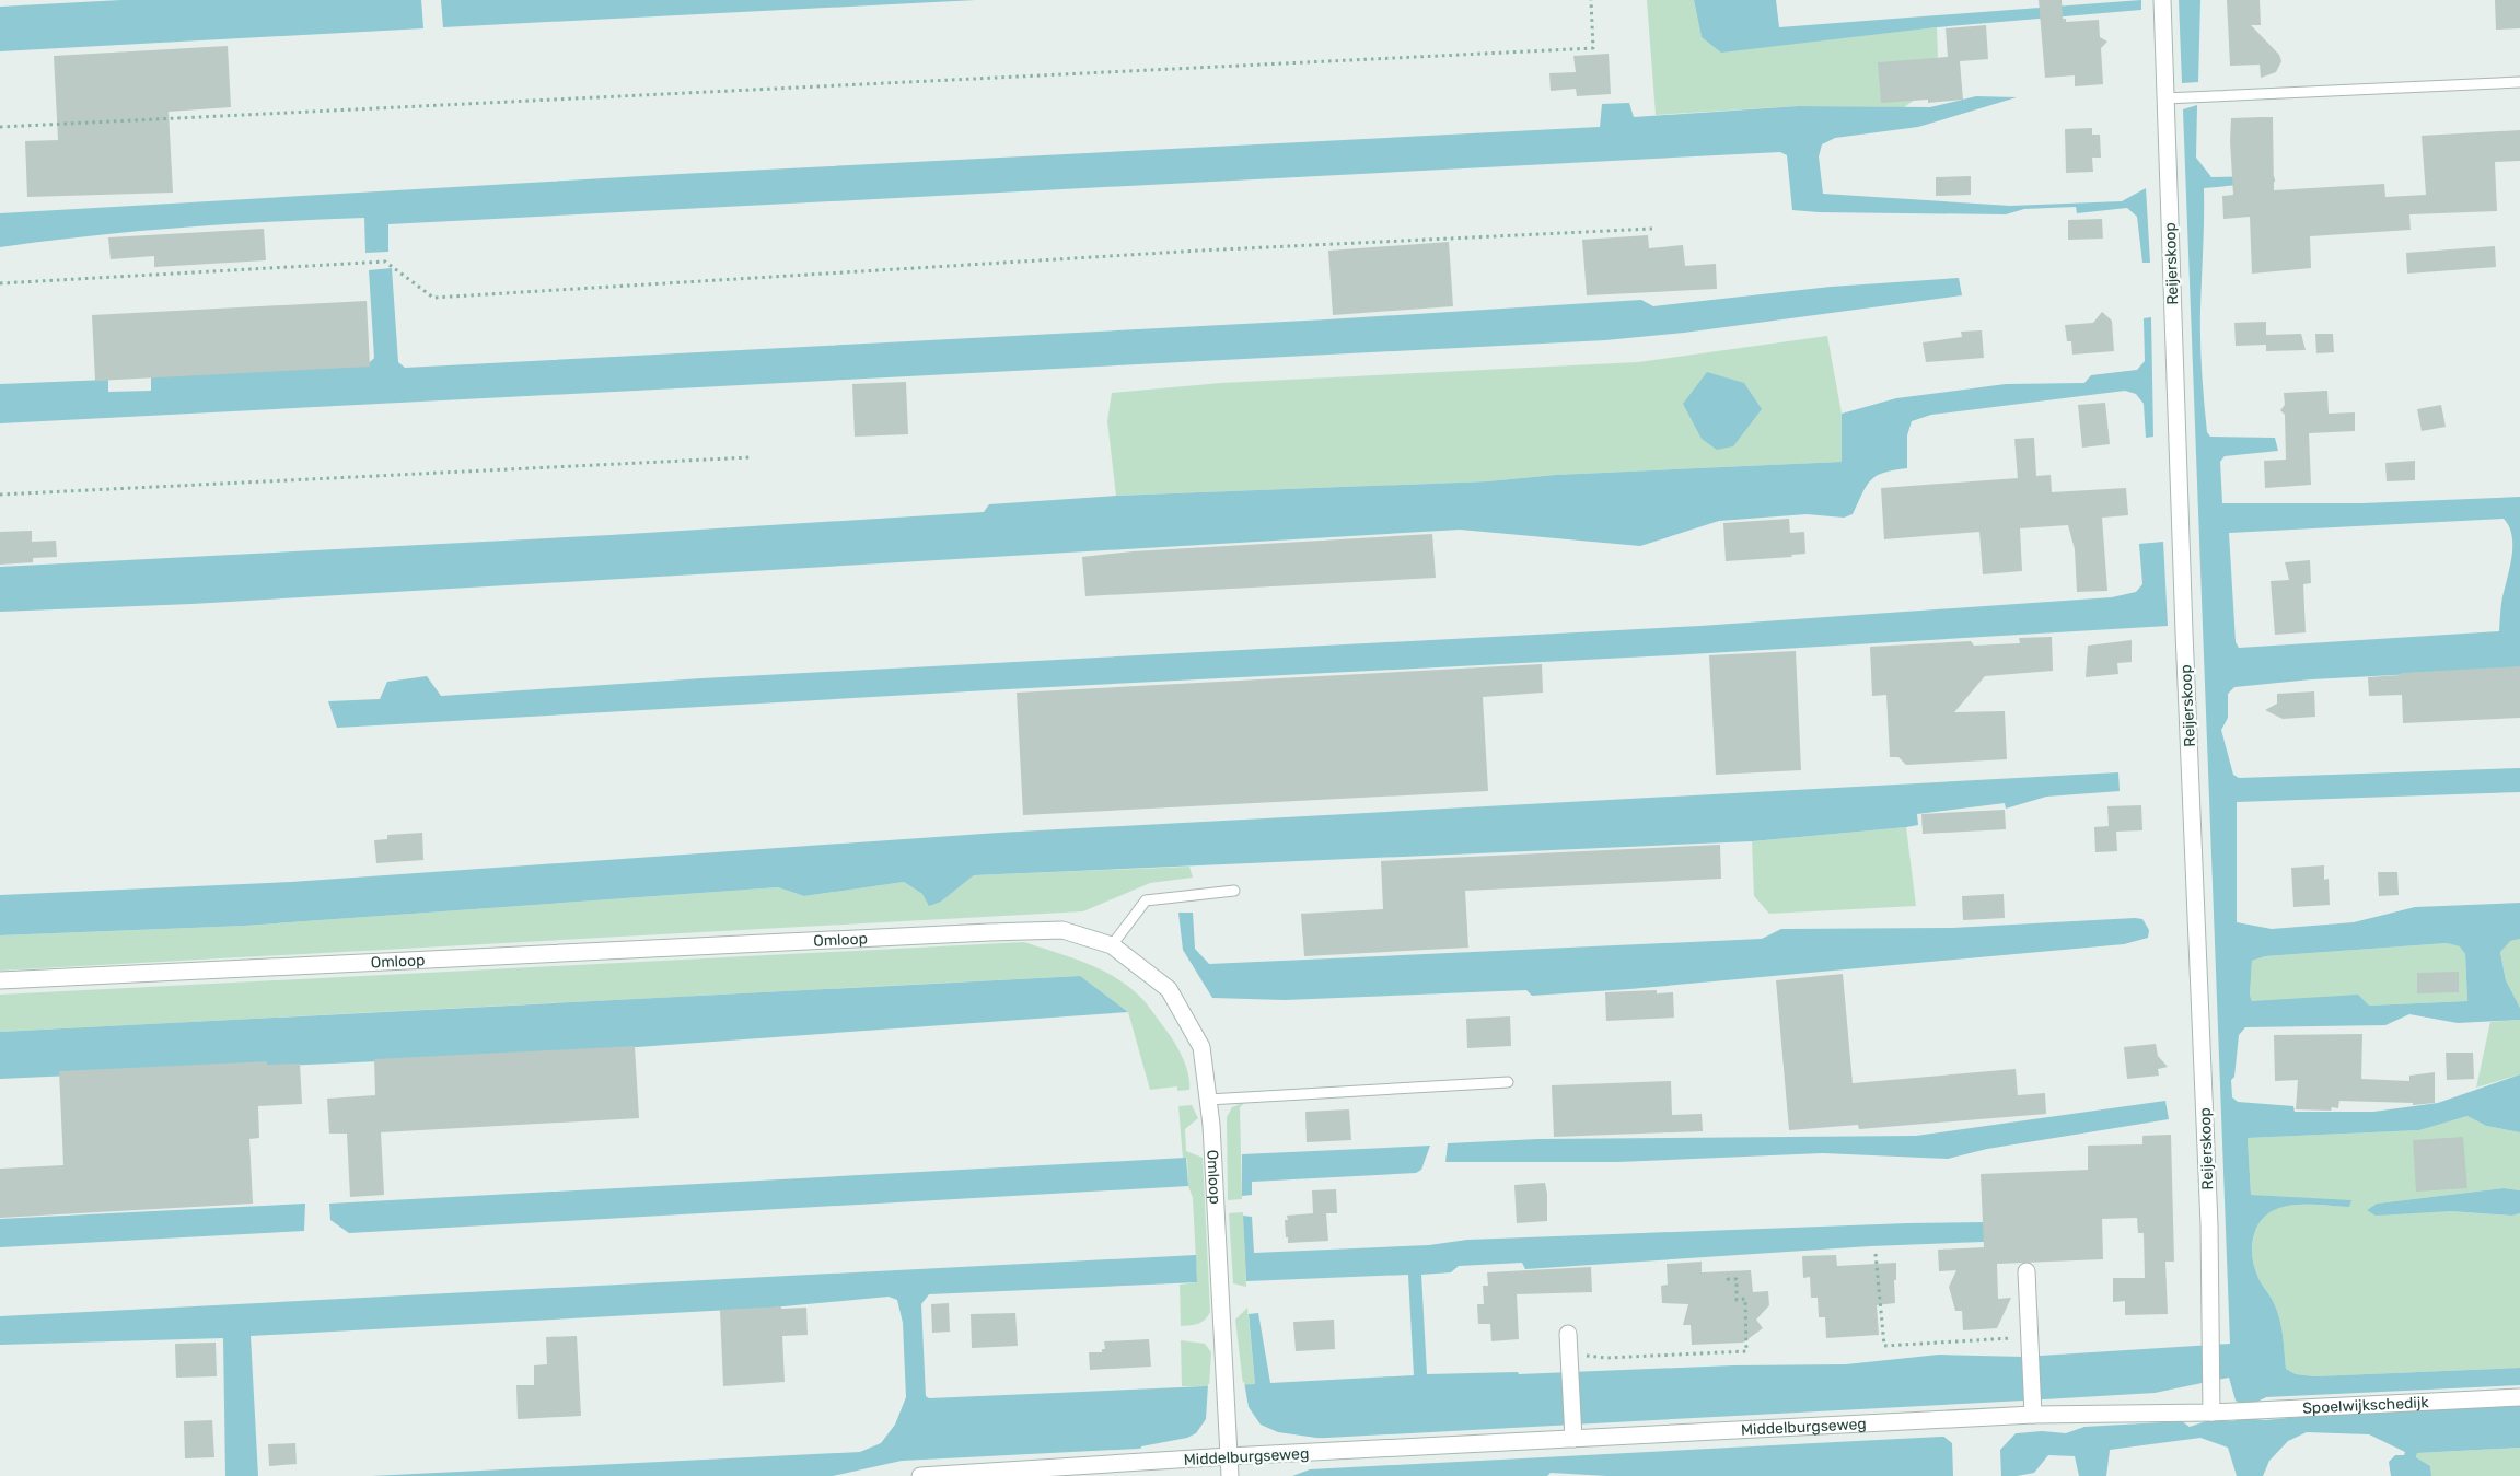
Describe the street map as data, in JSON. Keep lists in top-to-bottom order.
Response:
{
  "streets": {
    "street": [
      "Reijerskoop",
      "Omloop",
      "Spoelwijkschedijk",
      "Middelburgseweg"
    ]
  },
  "crossings": [
    ["Reijerskoop", "Spoelwijkschedijk"],
    ["Reijerskoop", "Middelburgseweg"],
    ["Omloop", "Middelburgseweg"],
    ["Spoelwijkschedijk", "Middelburgseweg"]
  ]
}
